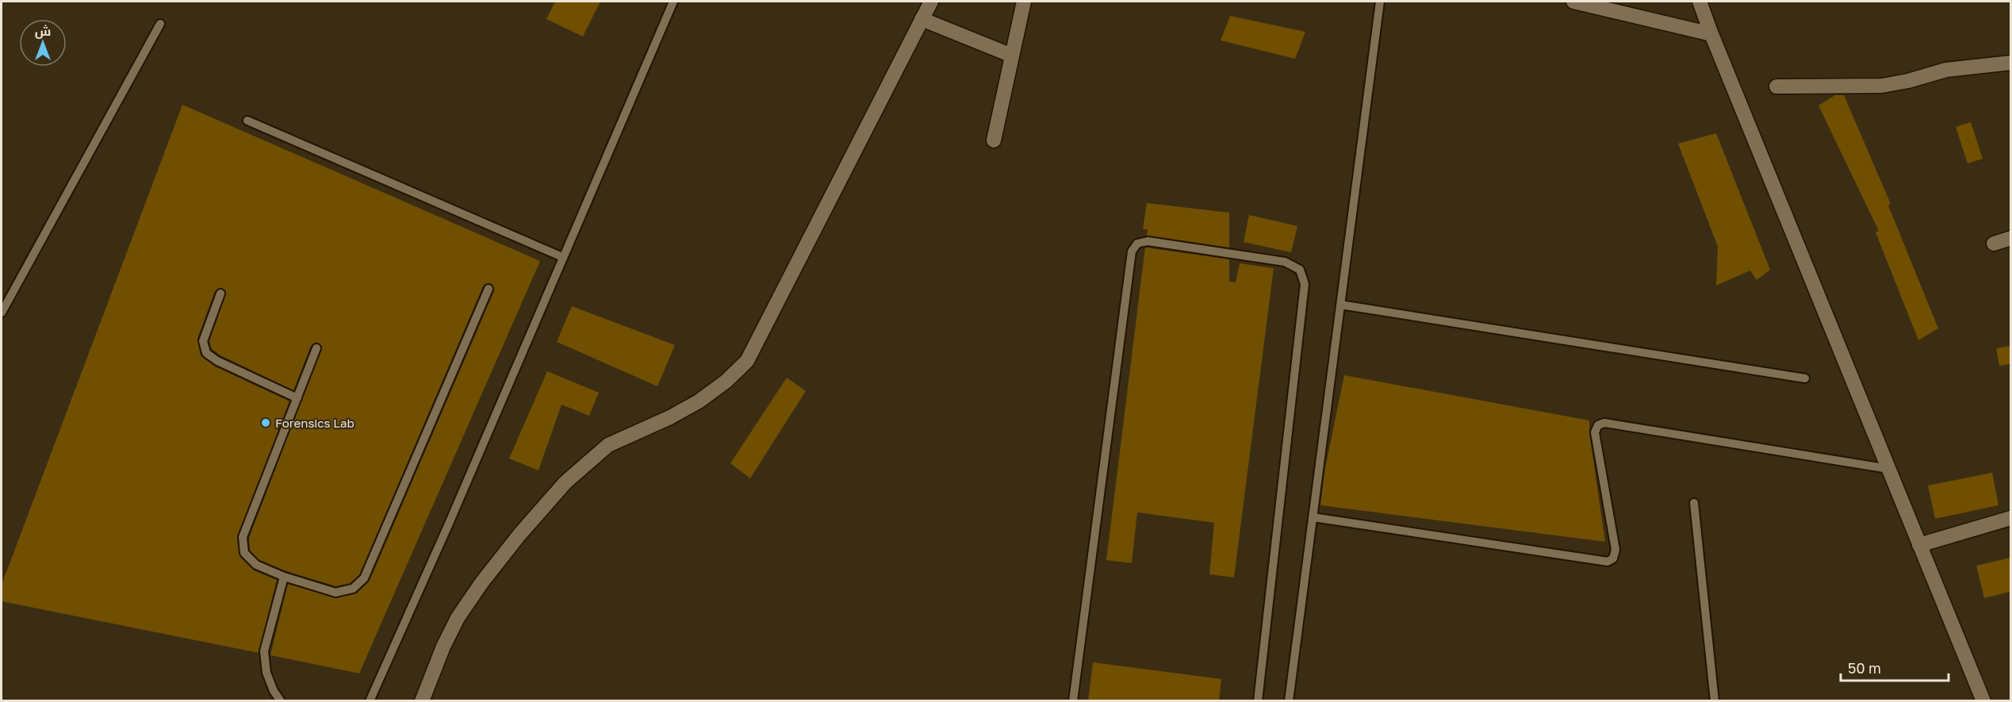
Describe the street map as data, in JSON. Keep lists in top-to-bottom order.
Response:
{
  "places": ["Forensics Lab"],
  "scale_bar": "50 m",
  "north": "top"
}
